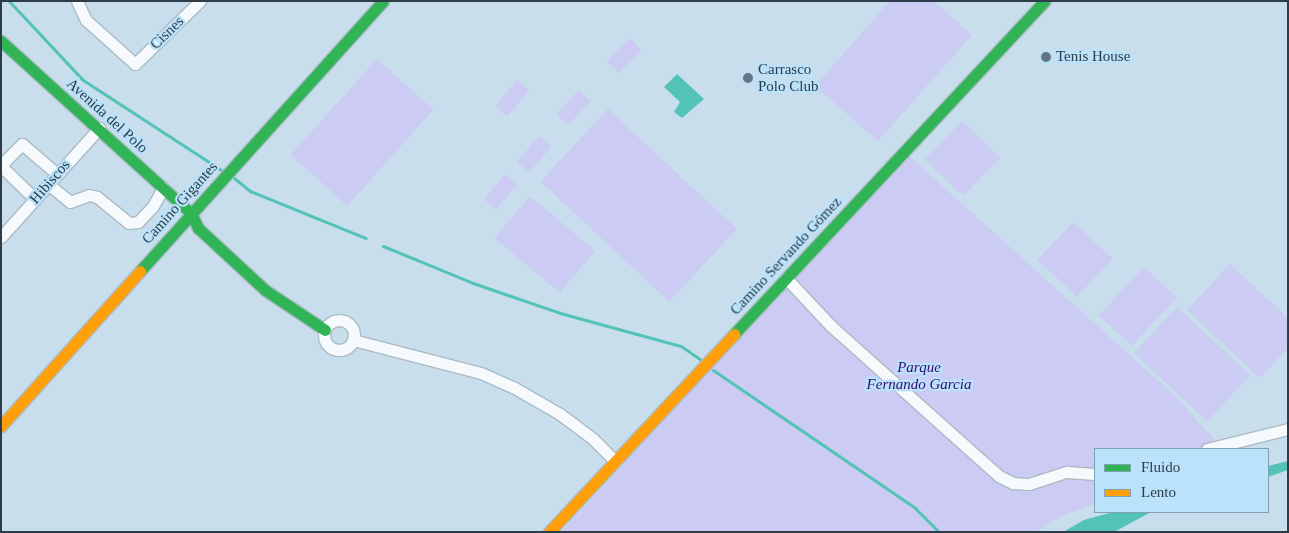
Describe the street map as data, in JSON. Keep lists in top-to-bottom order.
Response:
{
  "streets": {
    "street": [
      "Cisnes",
      "Avenida del Polo",
      "Hibiscos",
      "Camino Gigantes",
      "Camino Servando Gómez"
    ]
  },
  "crossings": [
    ["Avenida del Polo", "Hibiscos"],
    ["Avenida del Polo", "Camino Gigantes"]
  ],
  "parks": ["Parque Fernando Garcia"],
  "places": ["Tenis House", "Carrasco Polo Club"],
  "legend": ["Fluido", "Lento"]
}
